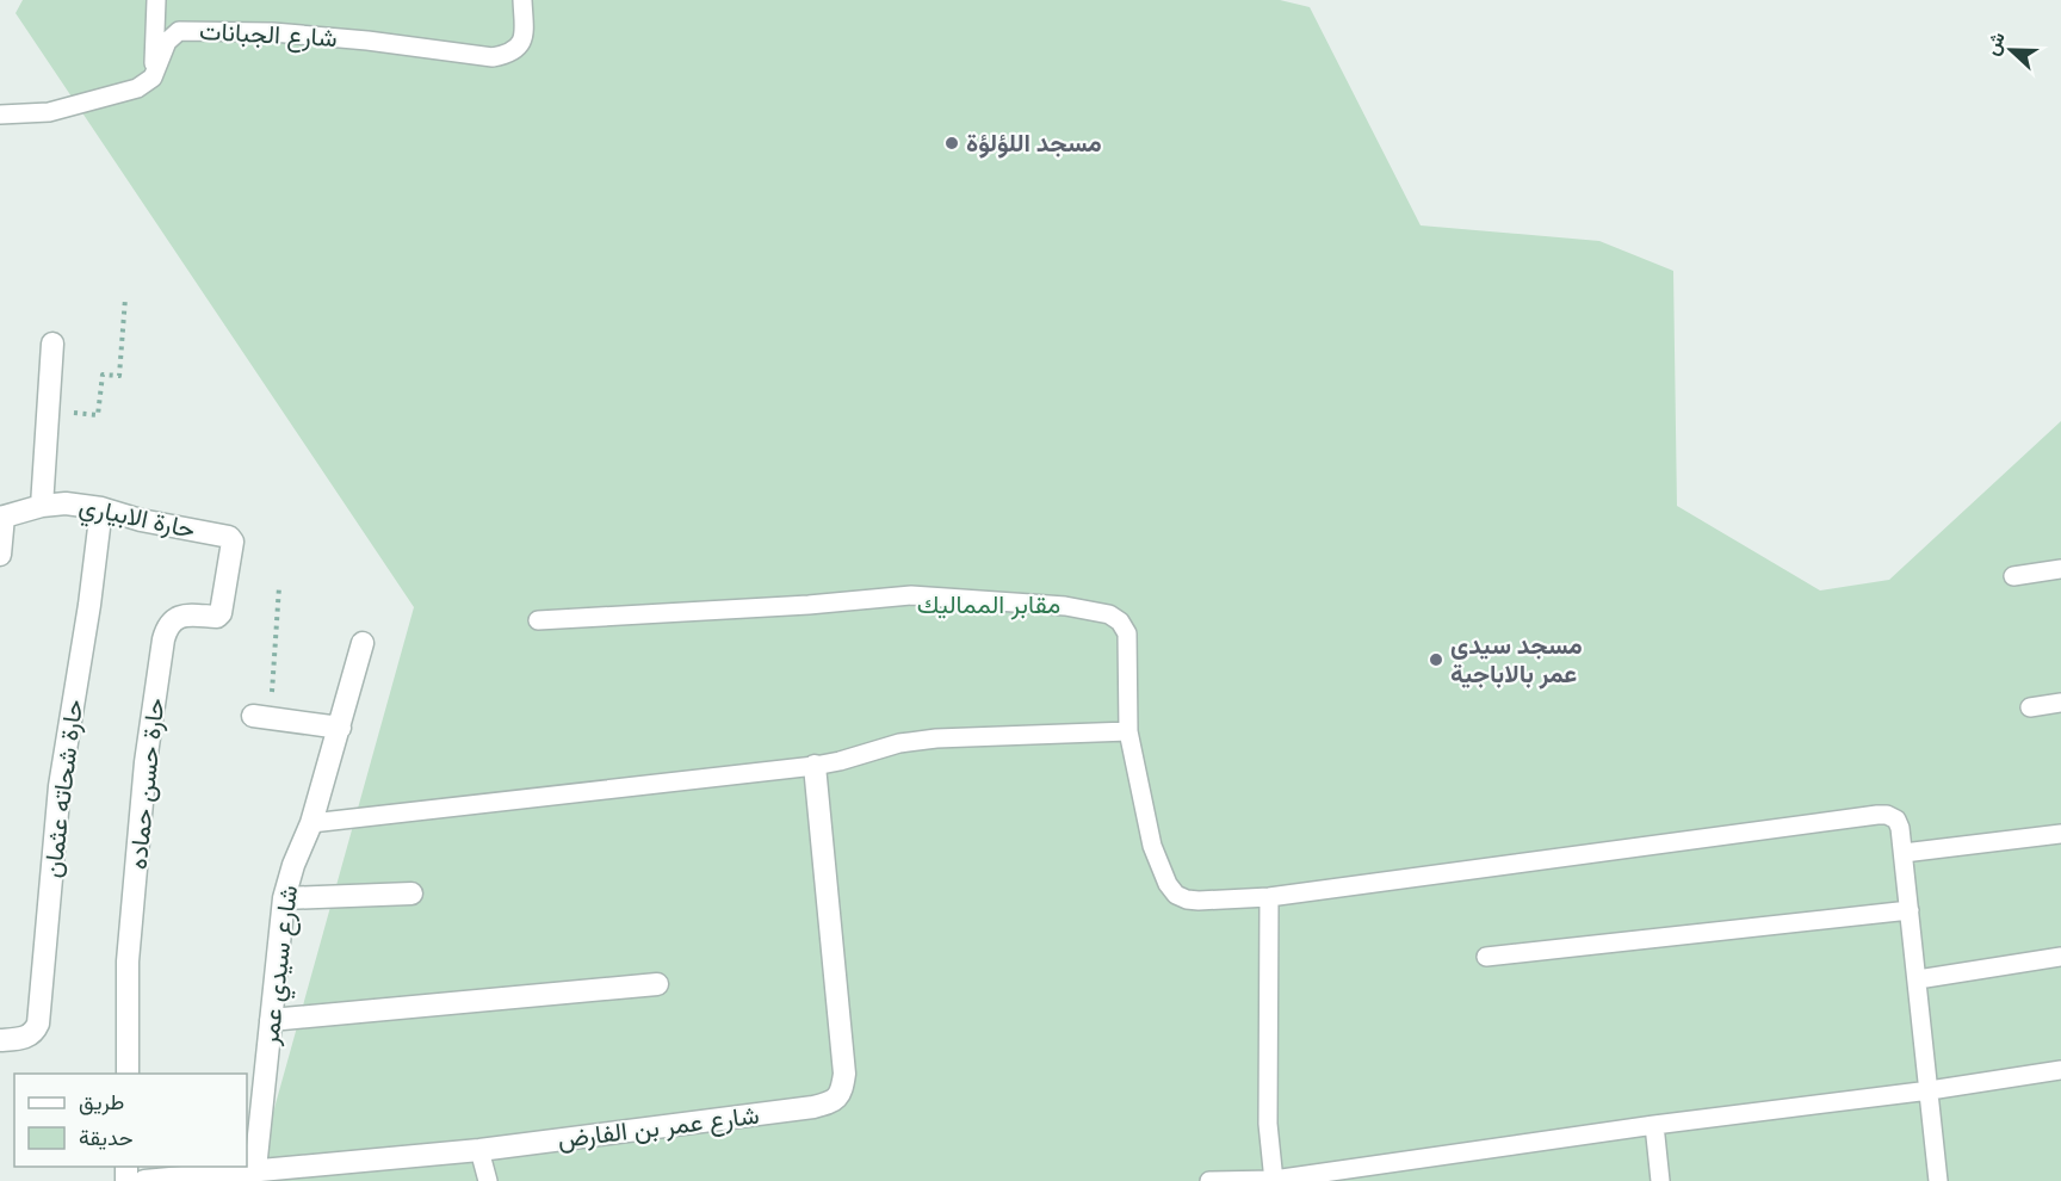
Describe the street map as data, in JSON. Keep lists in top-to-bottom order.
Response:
{
  "streets": {
    "street": [
      "حارة الابياري",
      "حارة حسن حماده",
      "حارة شحاته عثمان",
      "شارع سيدي عمر",
      "شارع عمر بن الفارض"
    ],
    "lane": ["شارع الجبانات"]
  },
  "crossings": [
    ["حارة الابياري", "حارة حسن حماده"],
    ["حارة الابياري", "حارة شحاته عثمان"],
    ["شارع سيدي عمر", "شارع عمر بن الفارض"]
  ],
  "parks": ["مقابر المماليك"],
  "places": ["مسجد اللؤلؤة", "مسجد سيدى عمر بالاباجية"],
  "legend": ["طريق", "حديقة"],
  "north": "left"
}
